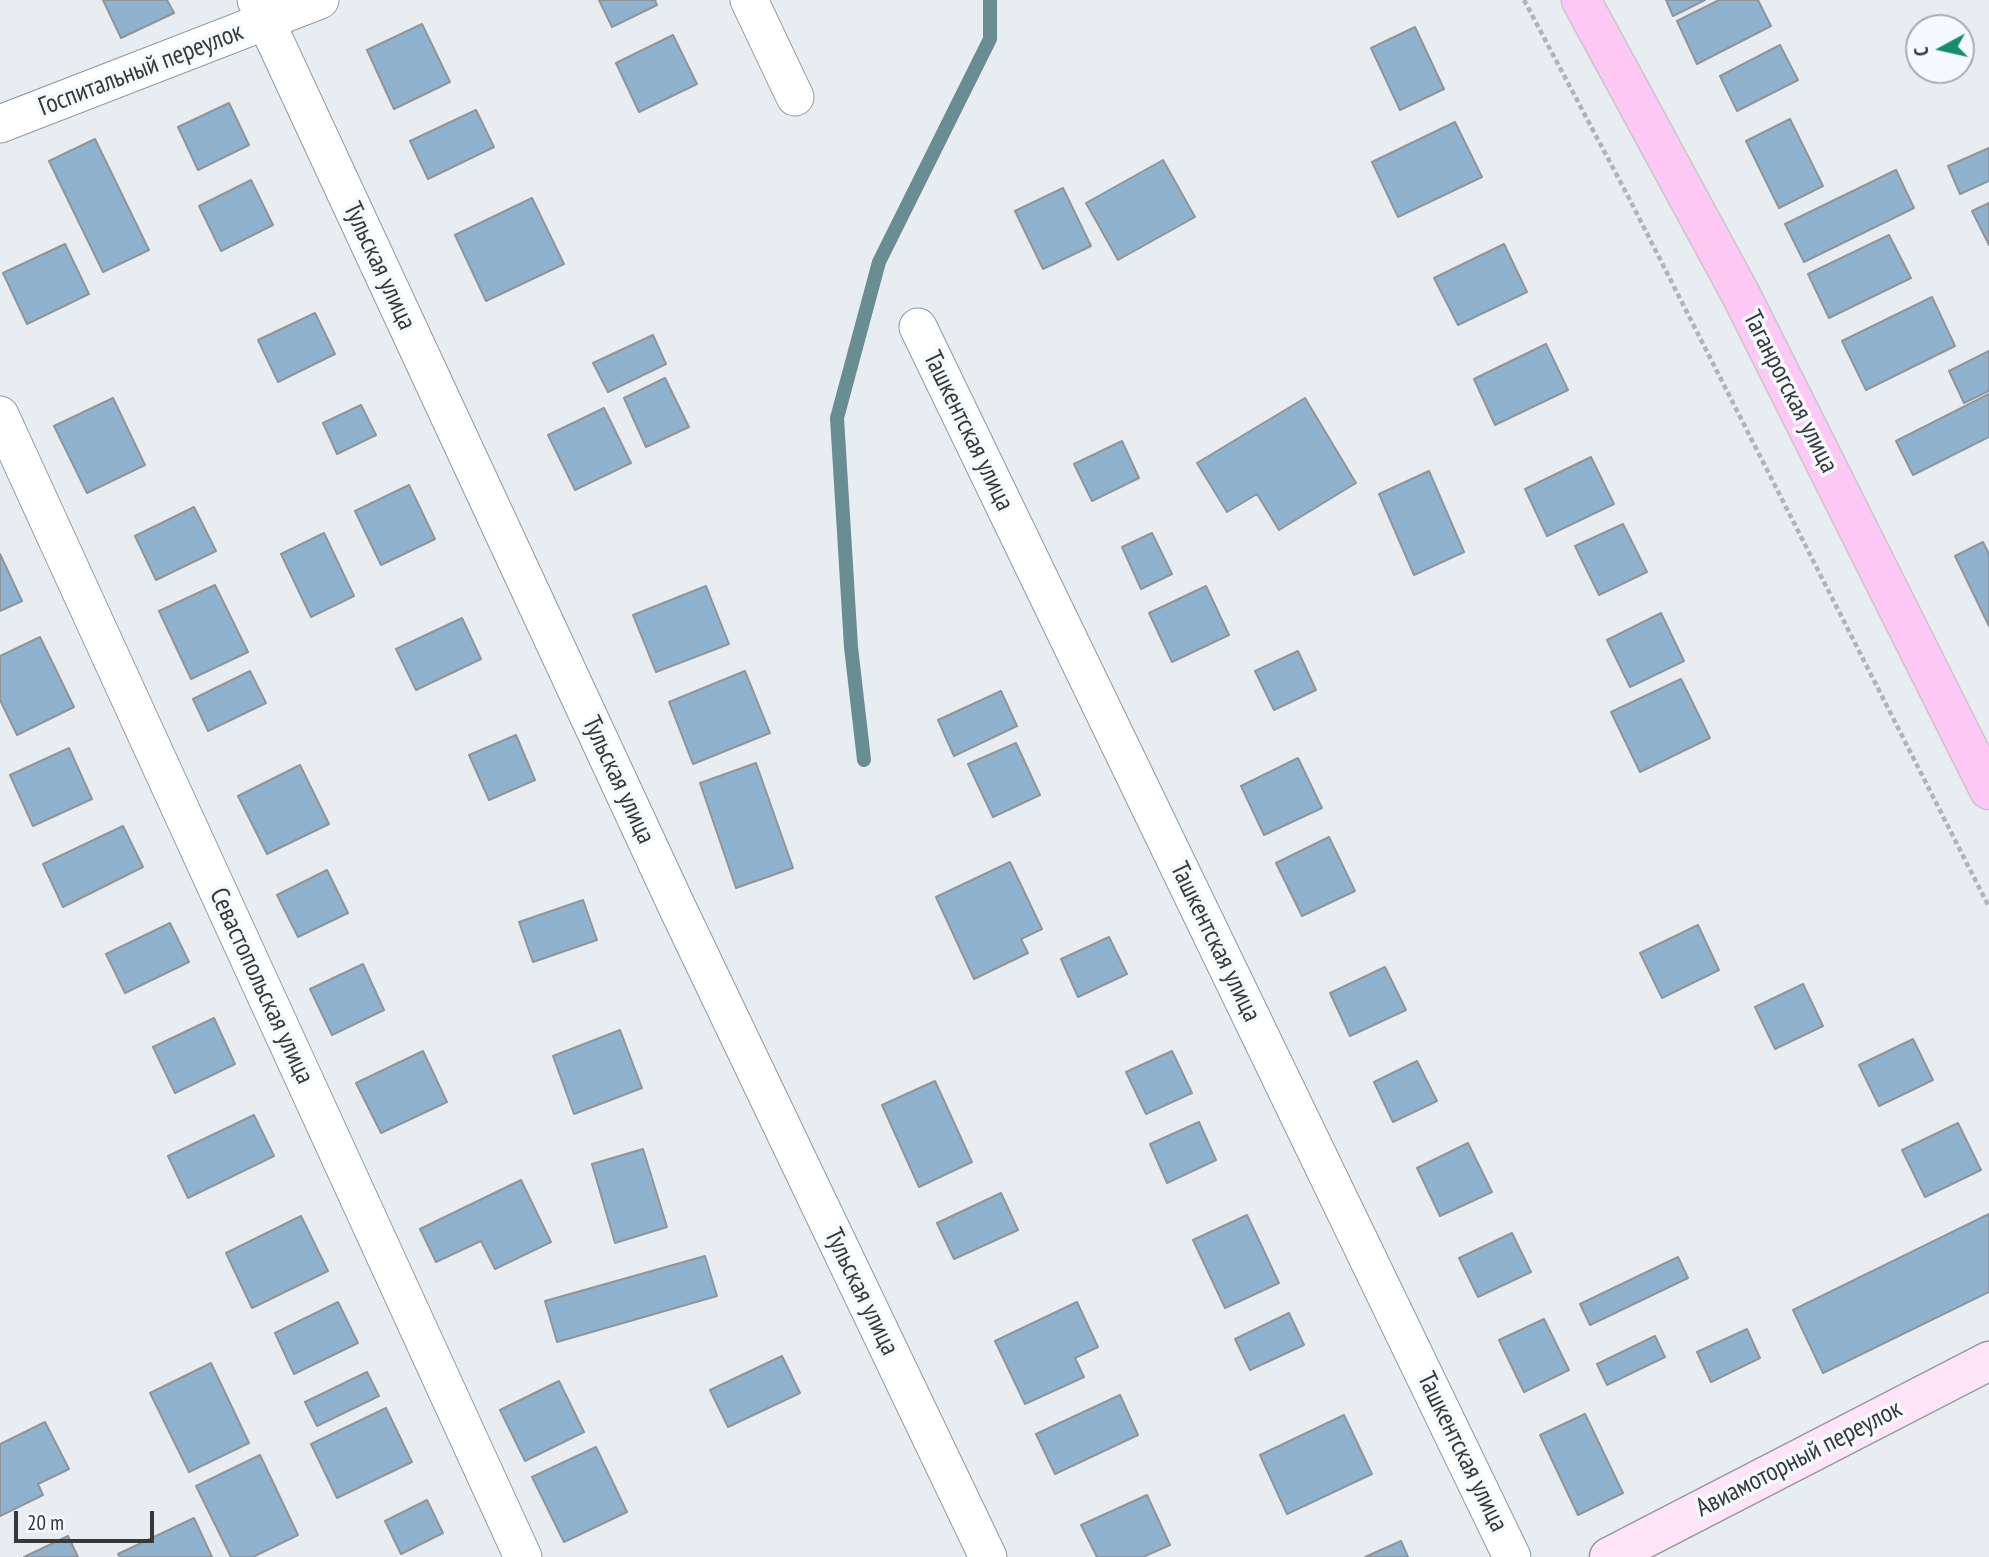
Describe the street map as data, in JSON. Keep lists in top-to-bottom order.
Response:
{
  "streets": {
    "main road": ["Таганрогская улица"],
    "street": [
      "Госпитальный переулок",
      "Тульская улица",
      "Ташкентская улица",
      "Севастопольская улица",
      "Авиамоторный переулок"
    ]
  },
  "crossings": [
    ["Госпитальный переулок", "Тульская улица"]
  ],
  "scale_bar": "20 m",
  "north": "left"
}
